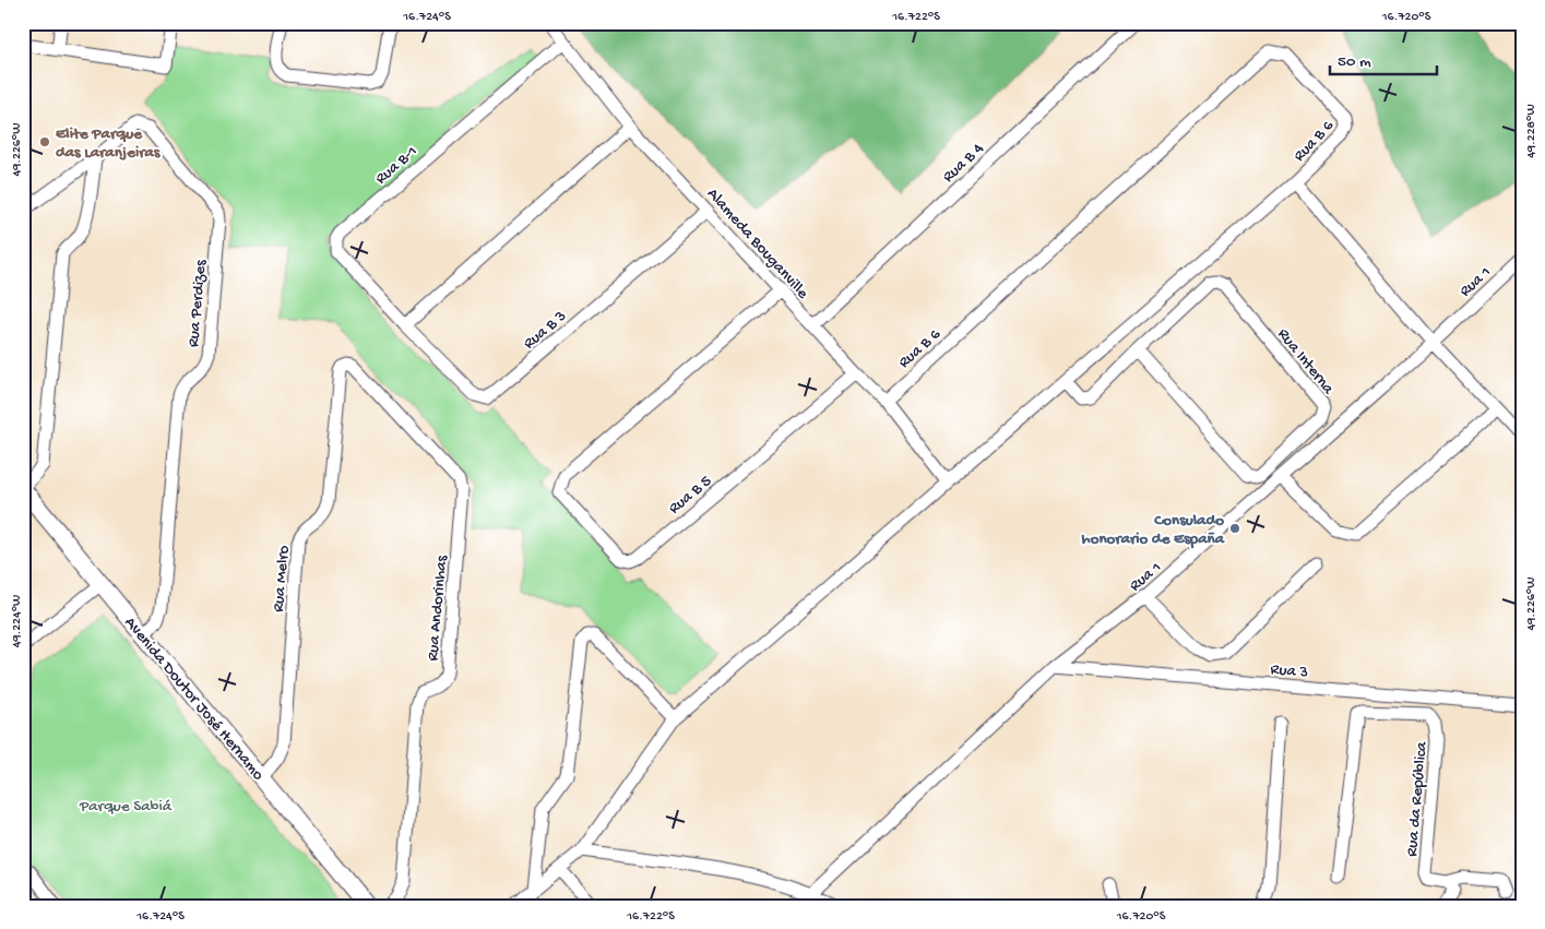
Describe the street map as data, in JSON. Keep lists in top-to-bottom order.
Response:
{
  "streets": {
    "street": [
      "Rua B 6",
      "Rua B 4",
      "Rua B-1",
      "Alameda Bouganville",
      "Rua 1",
      "Rua Perdizes",
      "Rua B 3",
      "Rua Interna",
      "Rua B 5",
      "Rua Melro",
      "Rua Andorinhas",
      "Rua 3",
      "Avenida Doutor José Hernamo",
      "Rua da República"
    ]
  },
  "crossings": [
    ["Rua B 6", "Alameda Bouganville"],
    ["Rua B 6", "Rua Interna"],
    ["Rua B 4", "Alameda Bouganville"],
    ["Rua B-1", "Alameda Bouganville"],
    ["Rua B-1", "Rua B 3"],
    ["Alameda Bouganville", "Rua B 3"],
    ["Alameda Bouganville", "Rua B 5"],
    ["Rua 1", "Rua 3"],
    ["Rua Perdizes", "Avenida Doutor José Hernamo"],
    ["Rua Melro", "Rua Andorinhas"],
    ["Rua Melro", "Avenida Doutor José Hernamo"]
  ],
  "parks": ["Parque Sabiá"],
  "places": ["Elite Parque das Laranjeiras", "Consulado honorario de España"],
  "scale_bar": "50 m",
  "coordinates": [
    "16.724°S",
    "16.722°S",
    "16.720°S",
    "49.228°W",
    "49.226°W",
    "49.224°W"
  ]
}
